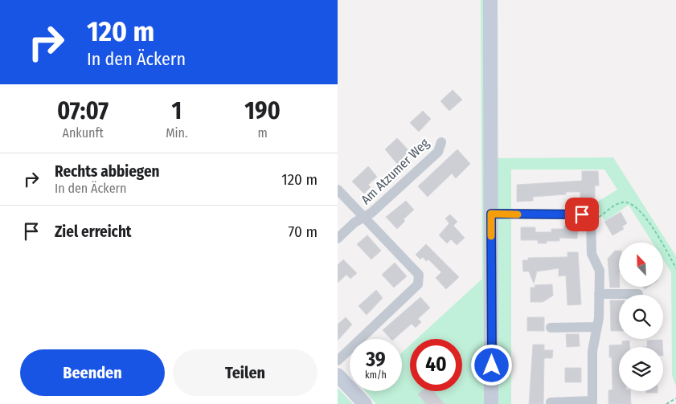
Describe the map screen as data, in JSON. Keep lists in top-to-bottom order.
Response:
{
  "streets": {
    "street": ["Am Atzumer Weg"]
  },
  "north": "top left",
  "page": {
    "turn": ["120 m", "In den Äckern"],
    "eta": [
      "07:07",
      "Ankunft",
      "1",
      "Min.",
      "190",
      "m"
    ],
    "list": [
      {
        "name": "Rechts abbiegen",
        "note": "In den Äckern",
        "value": "120 m"
      },
      {
        "name": "Ziel erreicht",
        "value": "70 m"
      }
    ],
    "speed": "39 km/h",
    "limit": "40",
    "buttons": ["Beenden", "Teilen"]
  }
}
